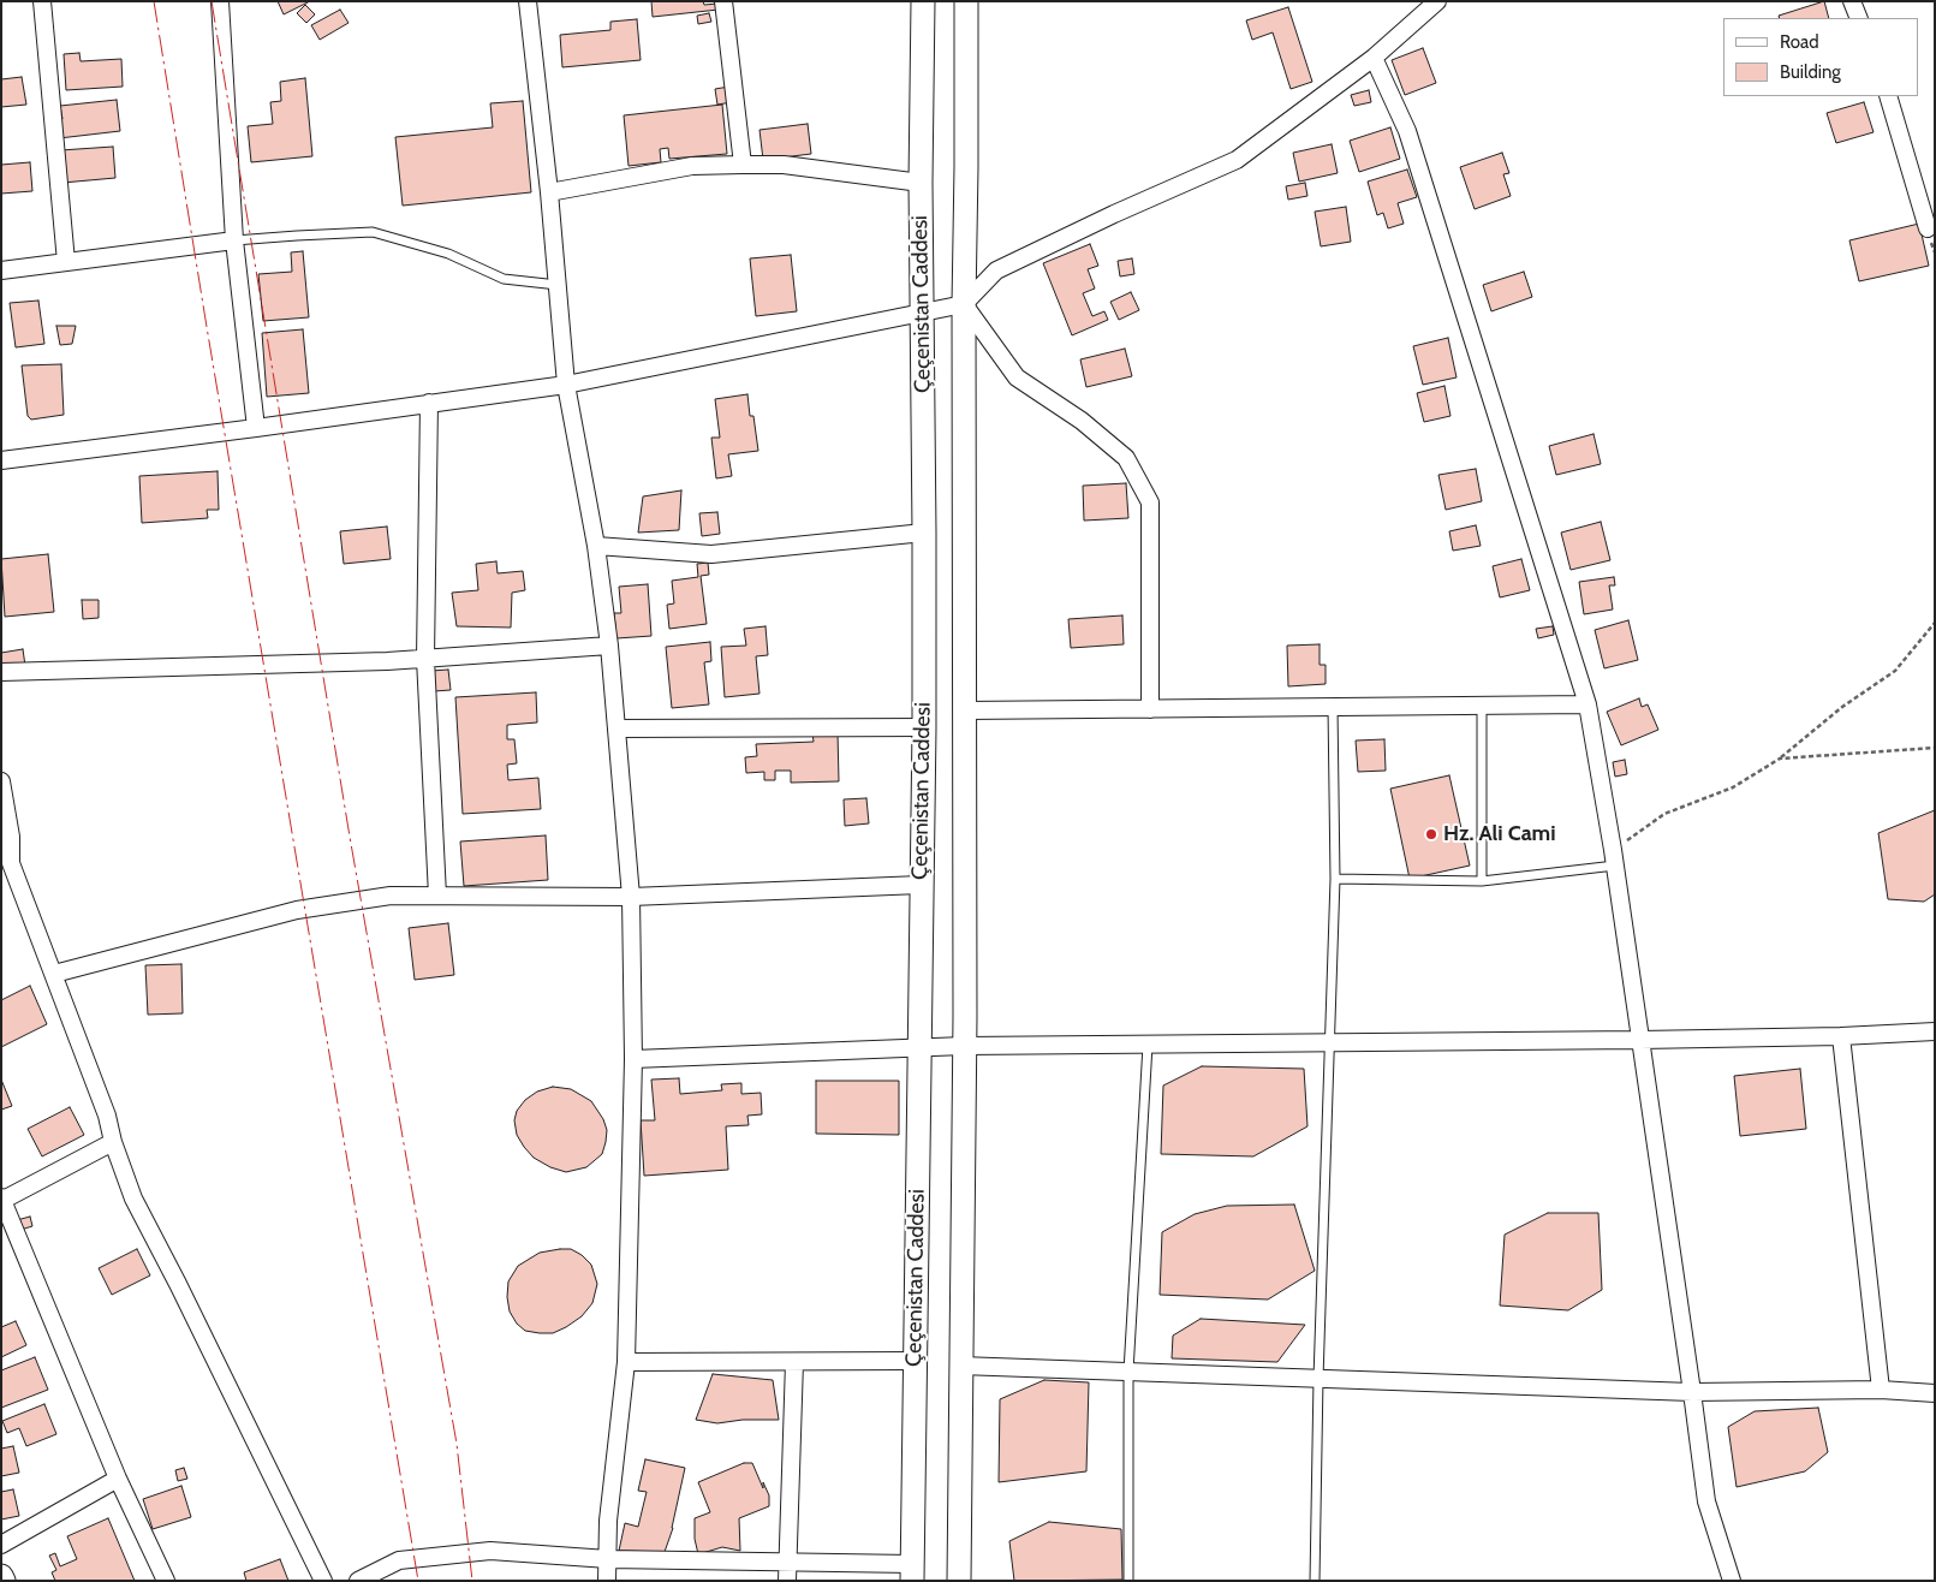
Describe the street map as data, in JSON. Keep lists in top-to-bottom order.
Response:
{
  "streets": {
    "main road": ["Çeçenistan Caddesi"]
  },
  "places": ["Hz. Ali Cami"],
  "legend": ["Road", "Building"]
}
